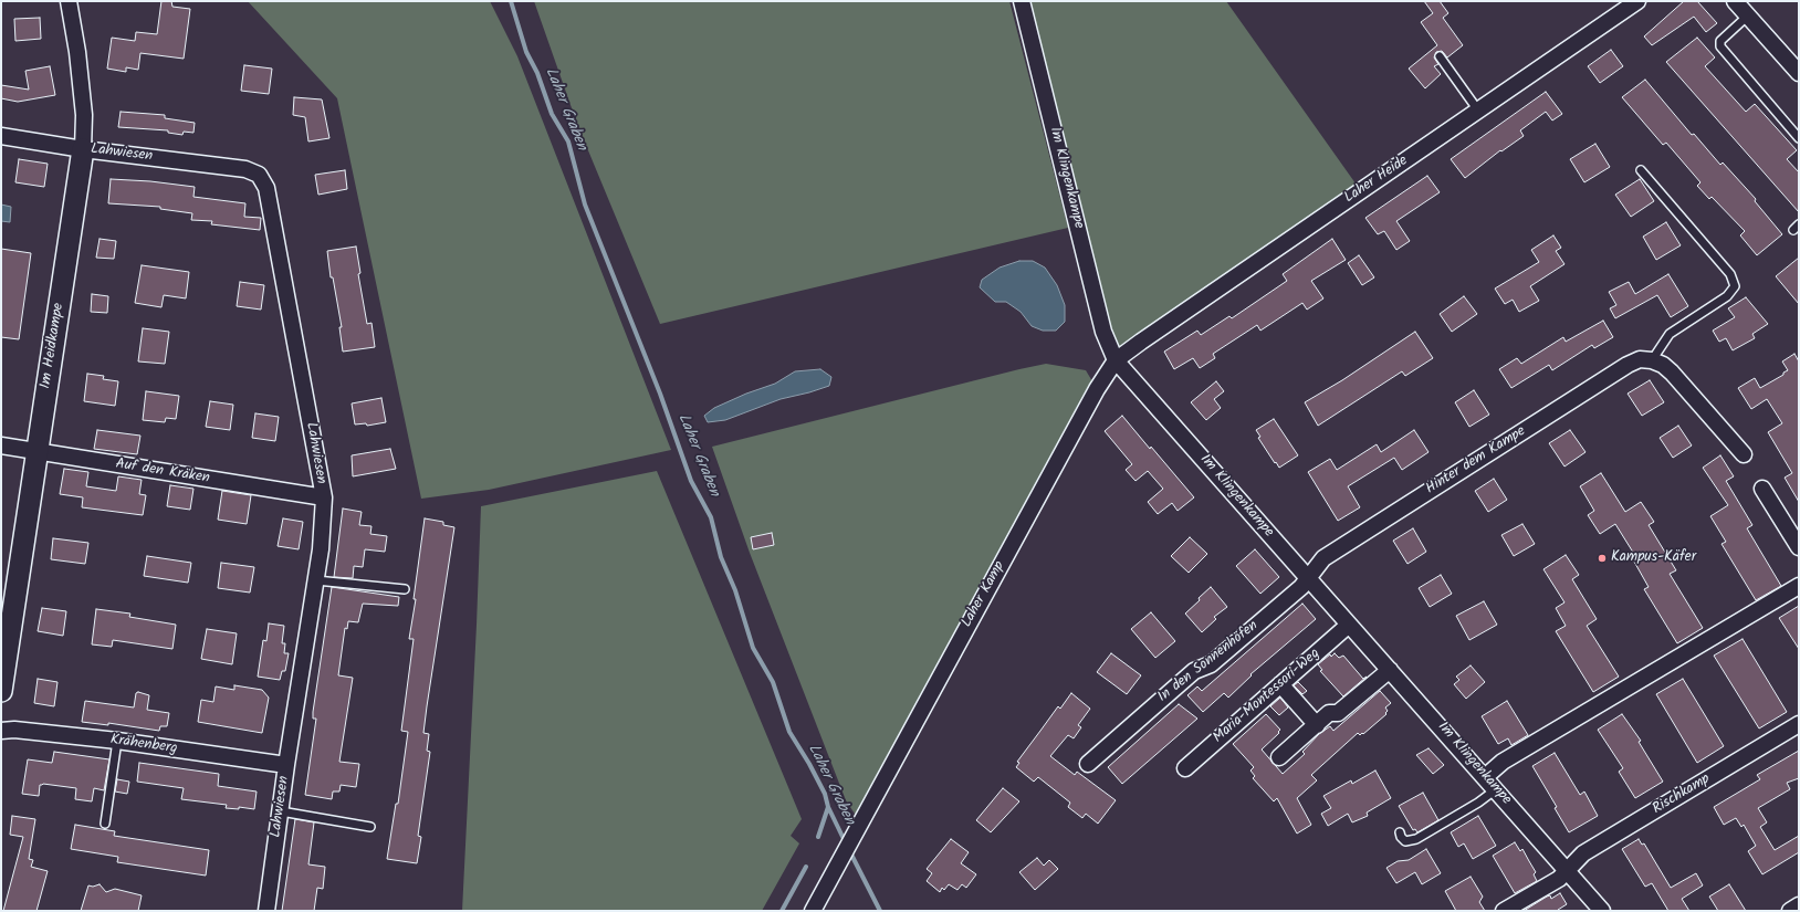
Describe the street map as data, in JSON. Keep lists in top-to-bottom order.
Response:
{
  "streets": {
    "street": [
      "Lahwiesen",
      "Im Klingenkampe",
      "Laher Heide",
      "Im Heidkampe",
      "Hinter dem Kampe",
      "Auf den Kräken",
      "Laher Kamp",
      "In den Sonnenhöfen",
      "Maria-Montessori-Weg",
      "Krähenberg",
      "Rischkamp"
    ]
  },
  "crossings": [
    ["Lahwiesen", "Im Heidkampe"],
    ["Lahwiesen", "Auf den Kräken"],
    ["Lahwiesen", "Krähenberg"],
    ["Im Klingenkampe", "Laher Heide"],
    ["Im Klingenkampe", "Hinter dem Kampe"],
    ["Im Klingenkampe", "Laher Kamp"],
    ["Im Klingenkampe", "In den Sonnenhöfen"],
    ["Im Klingenkampe", "Maria-Montessori-Weg"],
    ["Im Klingenkampe", "Rischkamp"],
    ["Laher Heide", "Laher Kamp"],
    ["Im Heidkampe", "Auf den Kräken"],
    ["Hinter dem Kampe", "In den Sonnenhöfen"]
  ],
  "water": ["Laher Graben"],
  "places": ["Kampus-Käfer"]
}
